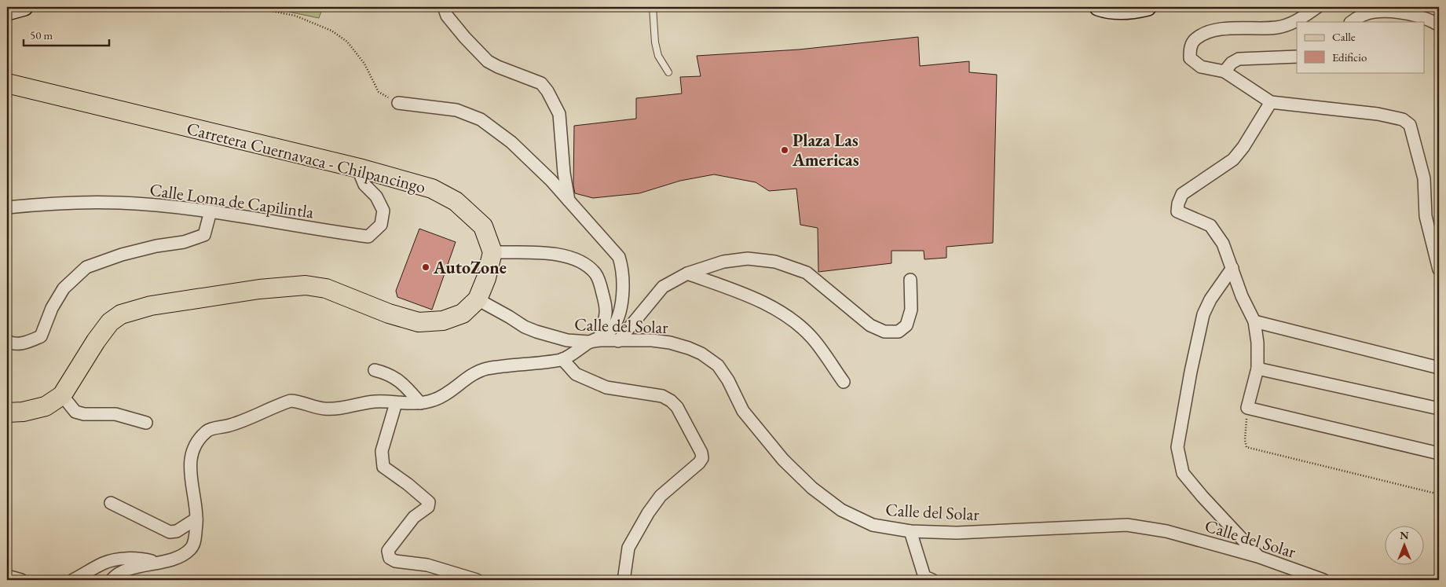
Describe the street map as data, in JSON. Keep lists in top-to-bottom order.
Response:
{
  "streets": {
    "main road": ["Carretera Cuernavaca - Chilpancingo"],
    "street": ["Calle Loma de Capilintla", "Calle del Solar"]
  },
  "crossings": [
    ["Carretera Cuernavaca - Chilpancingo", "Calle Loma de Capilintla"]
  ],
  "places": ["Plaza Las Americas", "AutoZone"],
  "legend": ["Calle", "Edificio"],
  "scale_bar": "50 m",
  "north": "top"
}
